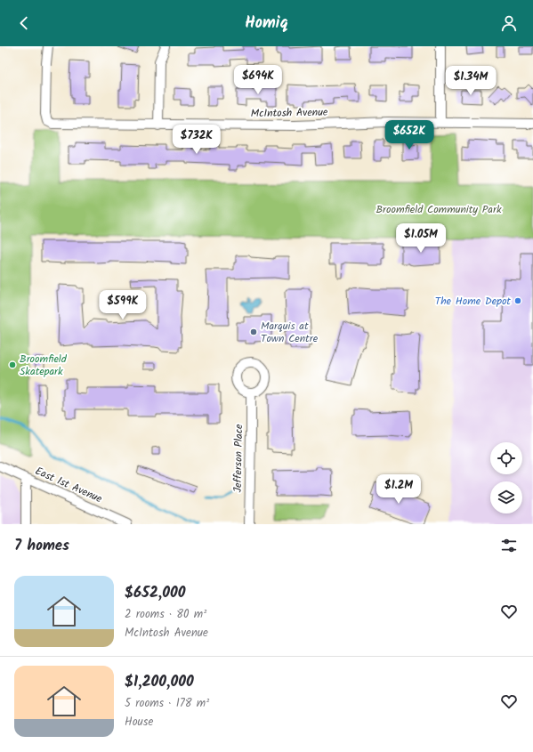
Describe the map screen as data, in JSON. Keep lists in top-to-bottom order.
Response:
{
  "streets": {
    "street": ["McIntosh Avenue", "Jefferson Place", "East 1st Avenue"]
  },
  "parks": ["Broomfield Community Park"],
  "places": ["The Home Depot", "Marquis at Town Centre", "Broomfield Skatepark"],
  "page": {
    "header": "Homiq",
    "price": [
      "$694K",
      "$1.34M",
      "$652K",
      "$732K",
      "$1.05M",
      "$599K",
      "$1.2M"
    ],
    "heading": "7 homes",
    "list": [
      {
        "name": "$652,000",
        "note": "2 rooms · 80 m² · McIntosh Avenue"
      },
      {
        "name": "$1,200,000",
        "note": "5 rooms · 178 m² · House"
      }
    ]
  }
}
